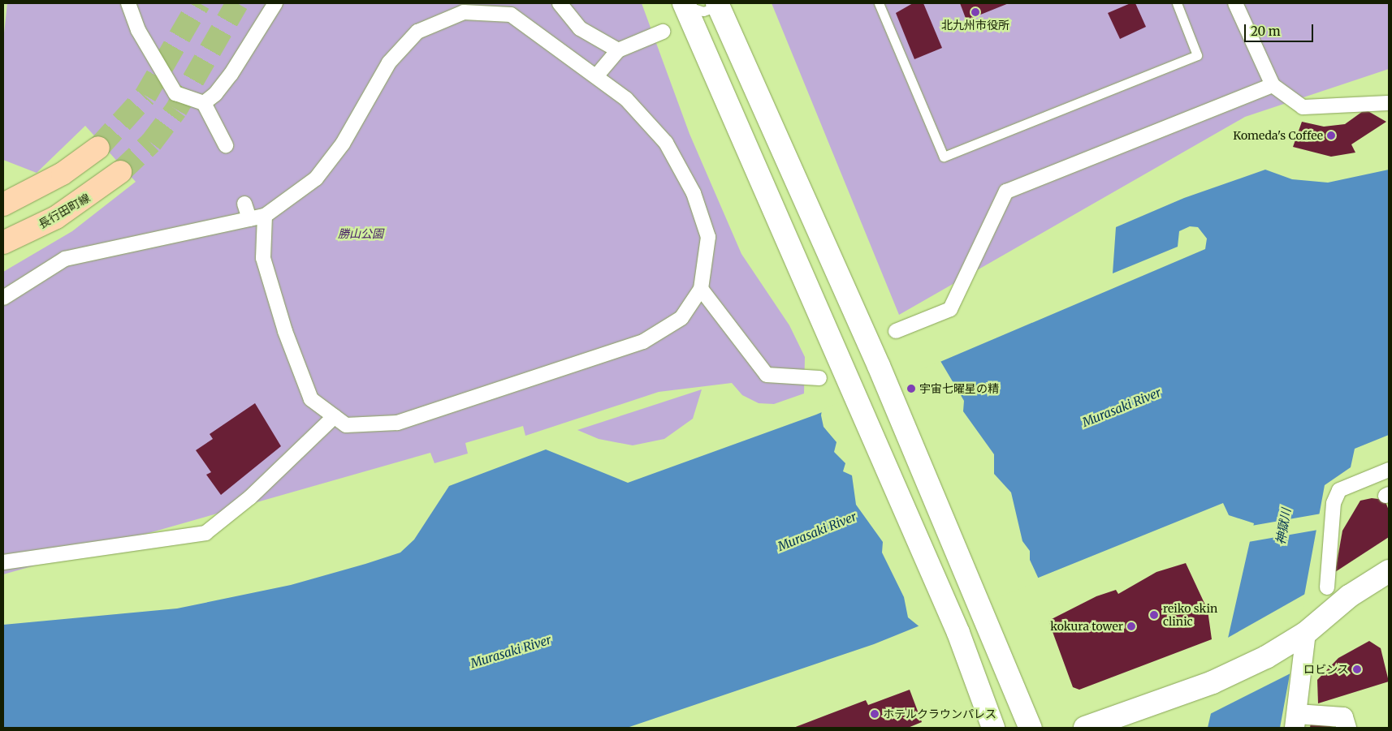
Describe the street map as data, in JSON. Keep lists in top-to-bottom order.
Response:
{
  "streets": {
    "main road": ["長行田町線"]
  },
  "water": ["Murasaki River", "神獄川"],
  "parks": ["勝山公園"],
  "places": [
    "北九州市役所",
    "Komeda's Coffee",
    "宇宙七曜星の精",
    "reiko skin clinic",
    "kokura tower",
    "ロビンス",
    "ホテルクラウンパレス"
  ],
  "scale_bar": "20 m"
}
